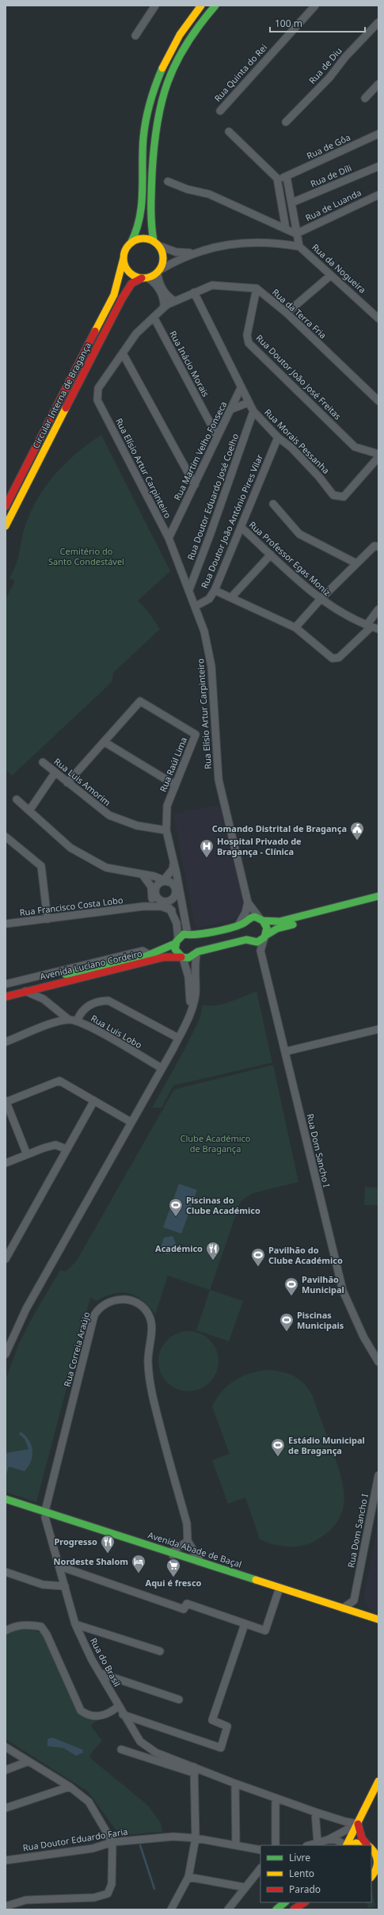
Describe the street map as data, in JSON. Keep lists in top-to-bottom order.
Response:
{
  "streets": {
    "main road": ["Circular Interna de Bragança", "Avenida Luciano Cordeiro", "Avenida Abade de Baçal"],
    "street": [
      "Rua de Diu",
      "Rua Quinta do Rei",
      "Rua de Gôa",
      "Rua de Díli",
      "Rua de Luanda",
      "Rua da Nogueira",
      "Rua da Terra Fria",
      "Rua Inácio Morais",
      "Rua Doutor João José Freitas",
      "Rua Morais Pessanha",
      "Rua Martim Velho Fonseca",
      "Rua Elísio Artur Carpinteiro",
      "Rua Doutor Eduardo José Coelho",
      "Rua Doutor João António Pires Vilar",
      "Rua Professor Egas Moniz",
      "Rua Raúl Lima",
      "Rua Luis Amorim",
      "Rua Francisco Costa Lobo",
      "Rua Luis Lobo",
      "Rua Dom Sancho I",
      "Rua Correia Araújo",
      "Rua do Brasil",
      "Rua Doutor Eduardo Faria"
    ]
  },
  "crossings": [
    ["Rua de Gôa", "Rua da Nogueira"],
    ["Rua de Díli", "Rua da Nogueira"],
    ["Rua de Luanda", "Rua da Nogueira"],
    ["Rua da Terra Fria", "Rua Doutor João José Freitas"],
    ["Rua Inácio Morais", "Rua Martim Velho Fonseca"],
    ["Rua Morais Pessanha", "Rua Martim Velho Fonseca"],
    ["Rua Morais Pessanha", "Rua Doutor Eduardo José Coelho"],
    ["Rua Morais Pessanha", "Rua Doutor João António Pires Vilar"],
    ["Rua Martim Velho Fonseca", "Rua Elísio Artur Carpinteiro"],
    ["Rua Elísio Artur Carpinteiro", "Rua Doutor Eduardo José Coelho"],
    ["Rua Elísio Artur Carpinteiro", "Rua Doutor João António Pires Vilar"],
    ["Rua Doutor João António Pires Vilar", "Rua Professor Egas Moniz"],
    ["Rua Raúl Lima", "Rua Luis Amorim"],
    ["Rua Raúl Lima", "Avenida Luciano Cordeiro"],
    ["Avenida Luciano Cordeiro", "Rua Luis Lobo"],
    ["Rua Correia Araújo", "Avenida Abade de Baçal"],
    ["Rua Correia Araújo", "Rua do Brasil"],
    ["Avenida Abade de Baçal", "Rua do Brasil"]
  ],
  "parks": ["Cemitério do Santo Condestável", "Clube Académico de Bragança"],
  "places": {
    "public building": ["Comando Distrital de Bragança"],
    "hospital": ["Hospital Privado de Bragança - Clínica"],
    "sports": [
      "Piscinas do Clube Académico",
      "Pavilhão do Clube Académico",
      "Pavilhão Municipal",
      "Piscinas Municipais",
      "Estádio Municipal de Bragança"
    ],
    "restaurant": ["Académico", "Progresso"],
    "hotel": ["Nordeste Shalom"],
    "supermarket": ["Aqui é fresco"]
  },
  "legend": ["Livre", "Lento", "Parado"],
  "scale_bar": "100 m"
}
